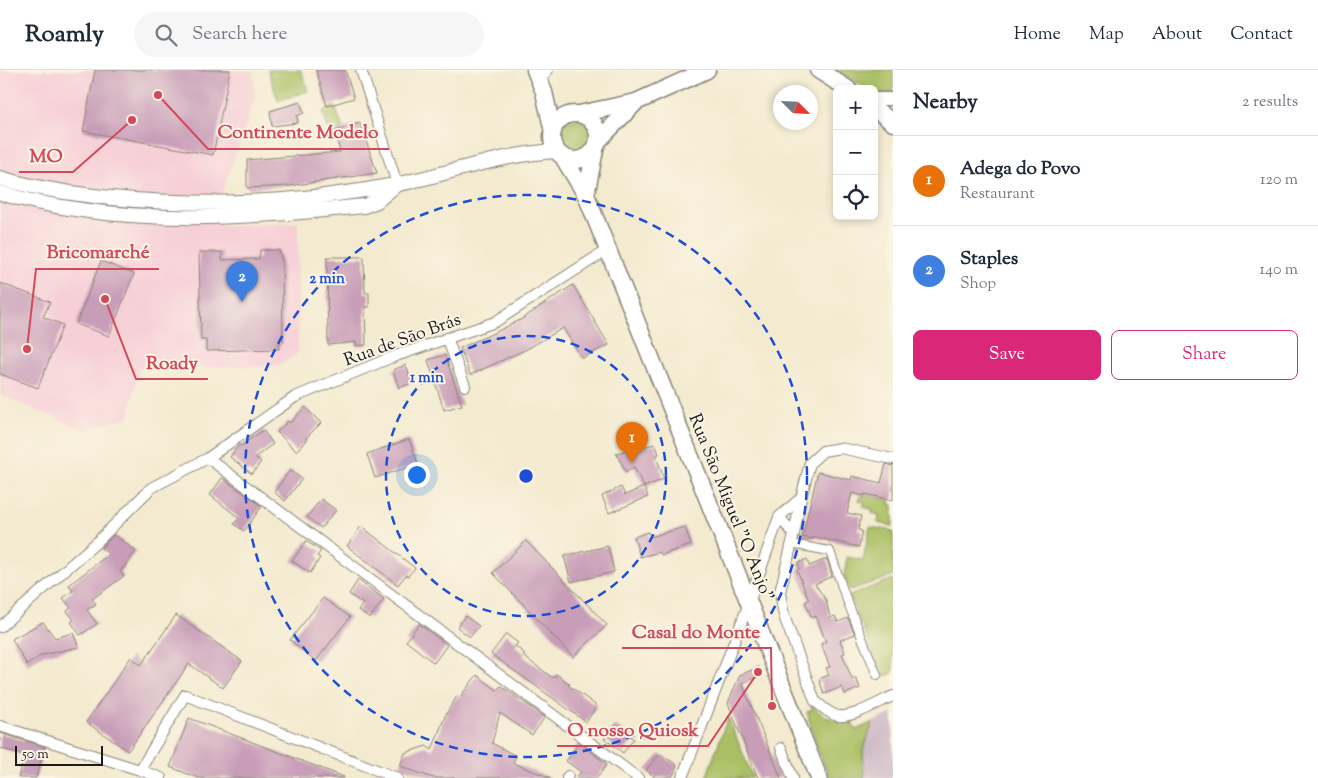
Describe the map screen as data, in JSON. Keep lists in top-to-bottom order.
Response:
{
  "streets": {
    "main road": ["Rua São Miguel \"O Anjo\""],
    "street": ["Rua de São Brás"]
  },
  "crossings": [
    ["Rua de São Brás", "Rua São Miguel \"O Anjo\""]
  ],
  "places": [
    "Continente Modelo",
    "MO",
    "Roady",
    "Bricomarché",
    "O nosso Quiosk",
    "Casal do Monte"
  ],
  "scale_bar": "50 m",
  "north": "bottom right",
  "page": {
    "header": "Roamly",
    "search": "Search here",
    "nav": [
      "Home",
      "Map",
      "About",
      "Contact"
    ],
    "heading": ["Nearby", "2 results"],
    "map_buttons": ["+", "−"],
    "list": [
      {
        "mark": "1",
        "name": "Adega do Povo",
        "note": "Restaurant",
        "value": "120 m"
      },
      {
        "mark": "2",
        "name": "Staples",
        "note": "Shop",
        "value": "140 m"
      }
    ],
    "pins": ["2", "1"],
    "buttons": ["Save", "Share"],
    "scale": "50 m"
  },
  "rings": ["2 min", "1 min"]
}
